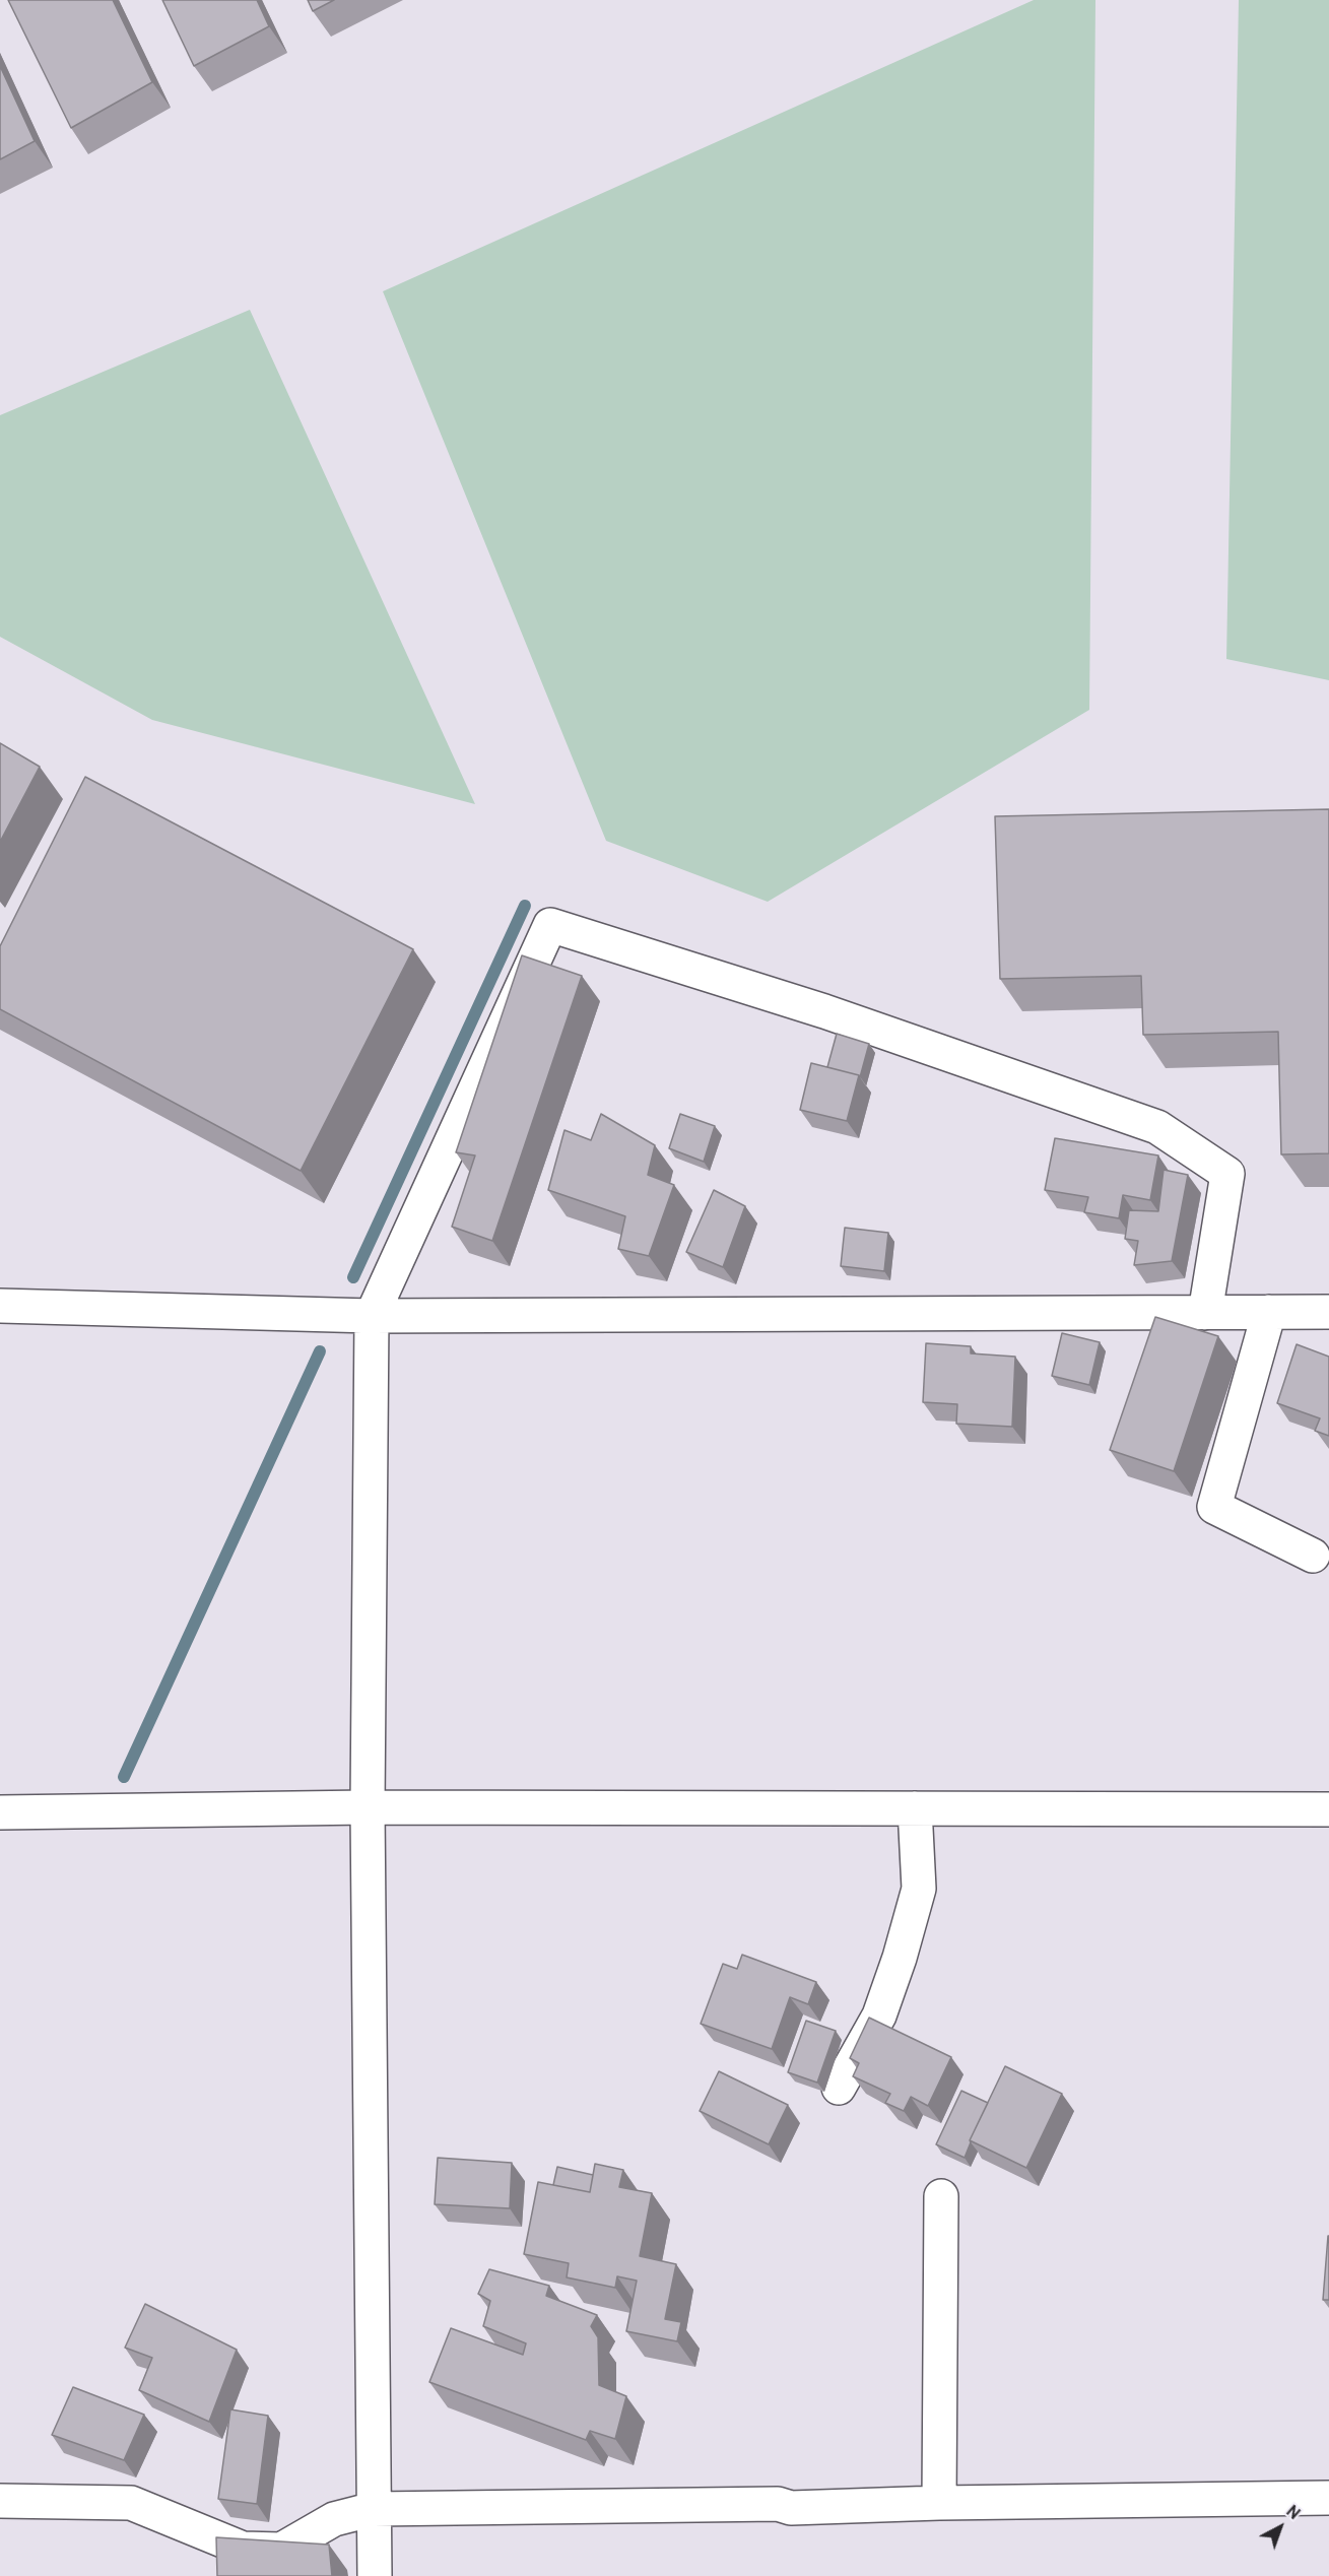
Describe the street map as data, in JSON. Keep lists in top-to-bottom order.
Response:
{
  "north": "top right"
}
